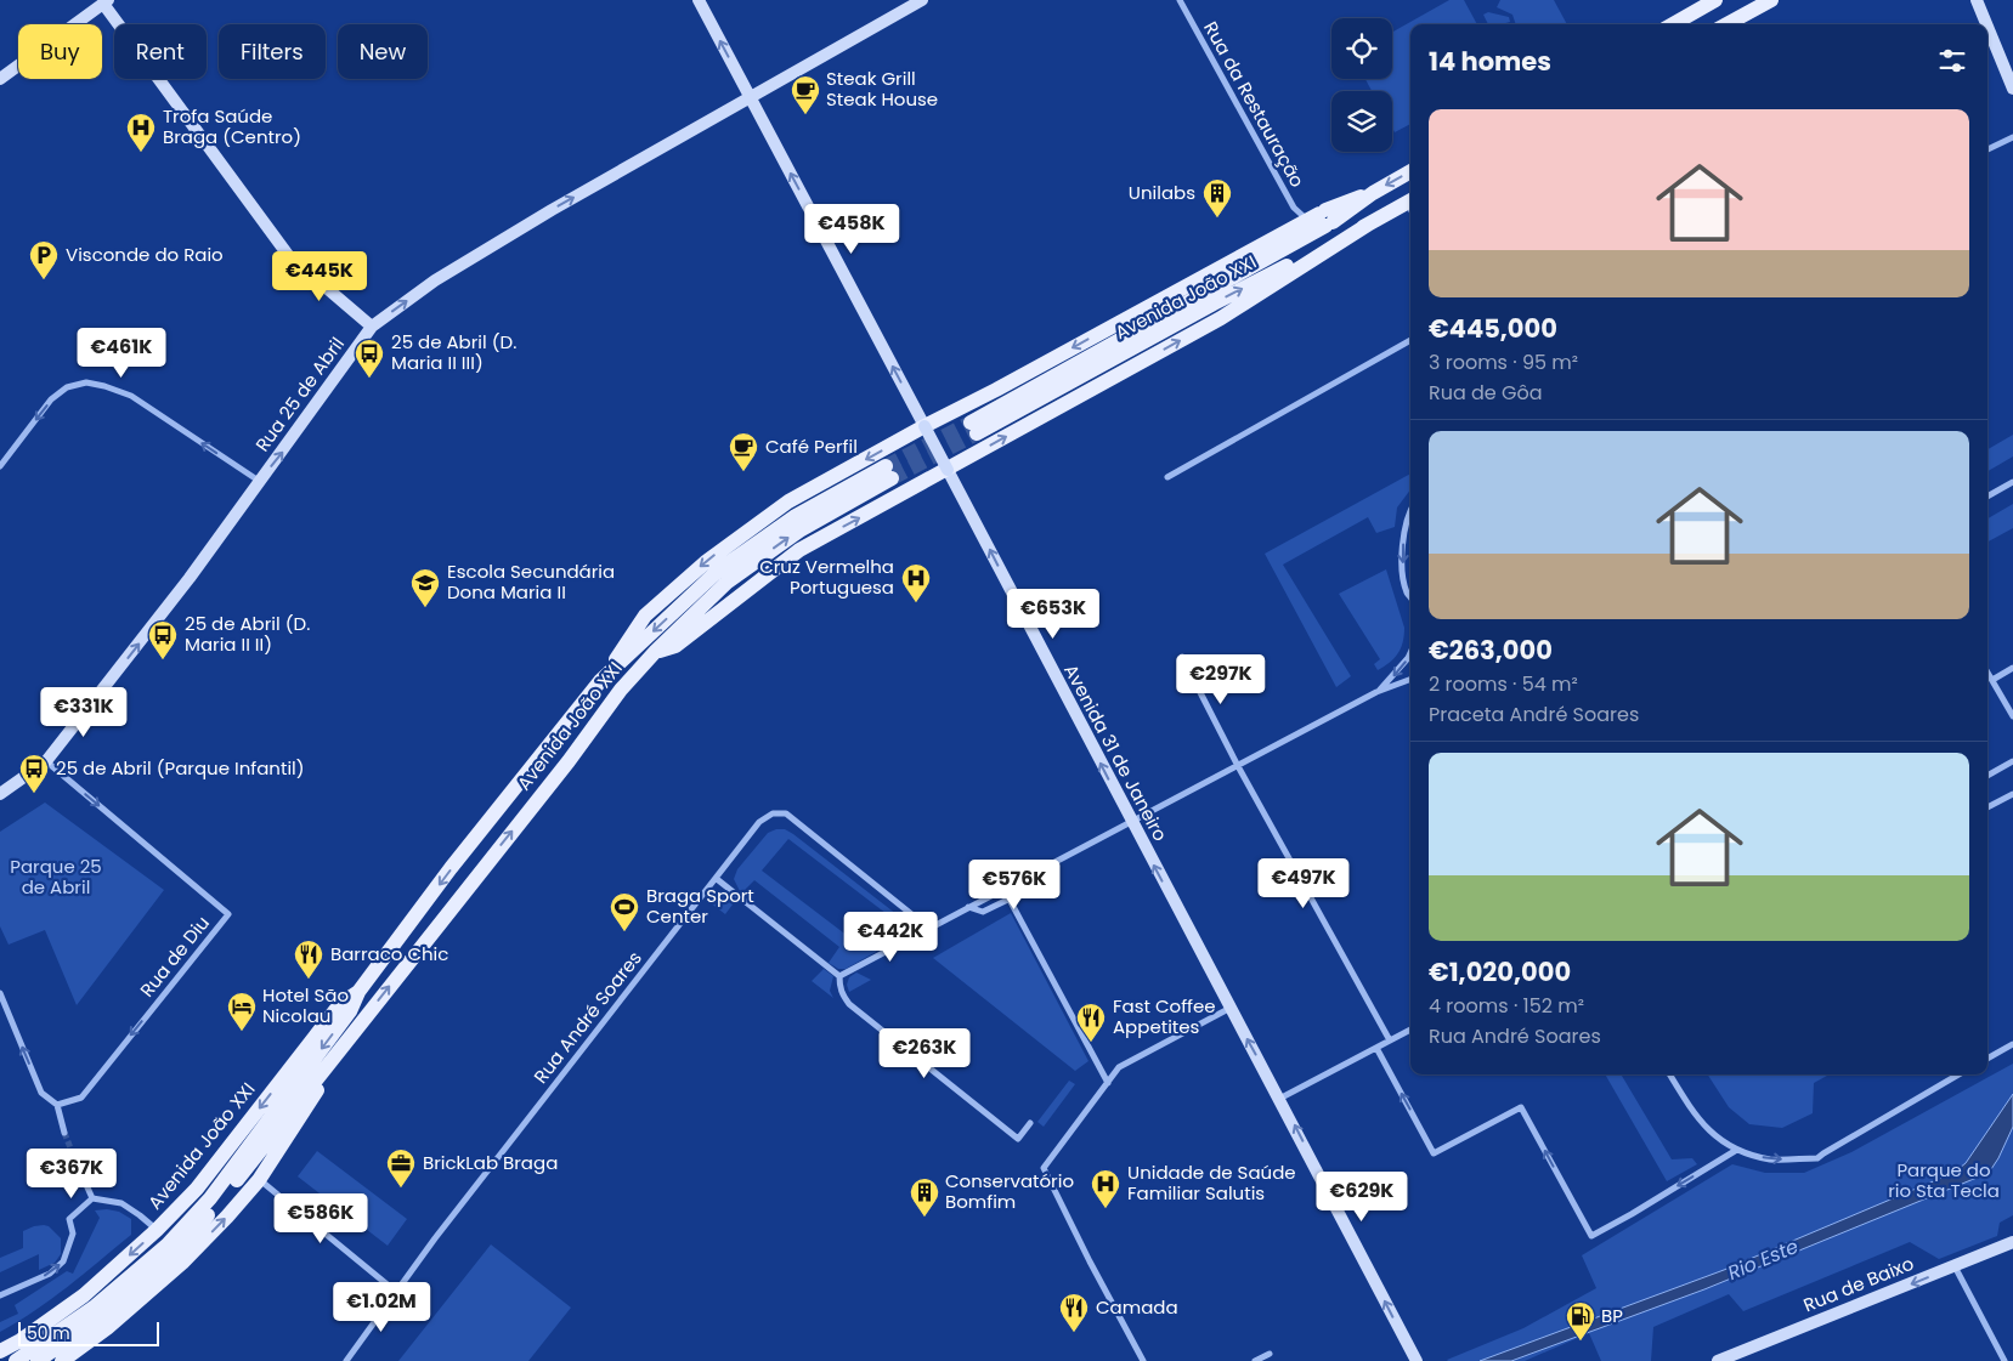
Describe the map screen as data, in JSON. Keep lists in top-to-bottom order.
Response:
{
  "streets": {
    "main road": [
      "Avenida João XXI",
      "Rua 25 de Abril",
      "Avenida 31 de Janeiro",
      "Rua de Baixo"
    ],
    "street": ["Rua da Restauração", "Rua de Diu", "Rua André Soares"]
  },
  "crossings": [
    ["Rua da Restauração", "Avenida João XXI"],
    ["Rua 25 de Abril", "Avenida 31 de Janeiro"],
    ["Rua 25 de Abril", "Rua de Diu"]
  ],
  "one_way": ["Rua 25 de Abril", "Avenida 31 de Janeiro", "Rua de Baixo"],
  "water": ["Rio Este"],
  "parks": ["Parque 25 de Abril", "Parque do rio Sta Tecla"],
  "places": {
    "cafe": ["Steak Grill Steak House", "Café Perfil"],
    "hospital": ["Trofa Saúde Braga (Centro)", "Cruz Vermelha Portuguesa", "Unidade de Saúde Familiar Salutis"],
    "building": ["Unilabs", "Conservatório Bomfim"],
    "parking": ["Visconde do Raio"],
    "bus stop": ["25 de Abril (D. Maria II III)", "25 de Abril (D. Maria II II)", "25 de Abril (Parque Infantil)"],
    "school or university": ["Escola Secundária Dona Maria II"],
    "sports": ["Braga Sport Center"],
    "restaurant": ["Barraco Chic", "Fast Coffee Appetites", "Camada"],
    "hotel": ["Hotel São Nicolau"],
    "office": ["BrickLab Braga"],
    "fuel station": ["BP"]
  },
  "scale_bar": "50 m",
  "page": {
    "chip": [
      "Buy",
      "Rent",
      "Filters",
      "New"
    ],
    "heading": "14 homes",
    "list": [
      {
        "name": "€445,000",
        "note": "3 rooms · 95 m² · Rua de Gôa"
      },
      {
        "name": "€263,000",
        "note": "2 rooms · 54 m² · Praceta André Soares"
      },
      {
        "name": "€1,020,000",
        "note": "4 rooms · 152 m² · Rua André Soares"
      }
    ],
    "price": [
      "€458K",
      "€445K",
      "€461K",
      "€653K",
      "€297K",
      "€331K",
      "€497K",
      "€576K",
      "€442K",
      "€263K",
      "€367K",
      "€629K",
      "€586K",
      "€1.02M"
    ],
    "scale": "50 m"
  }
}
